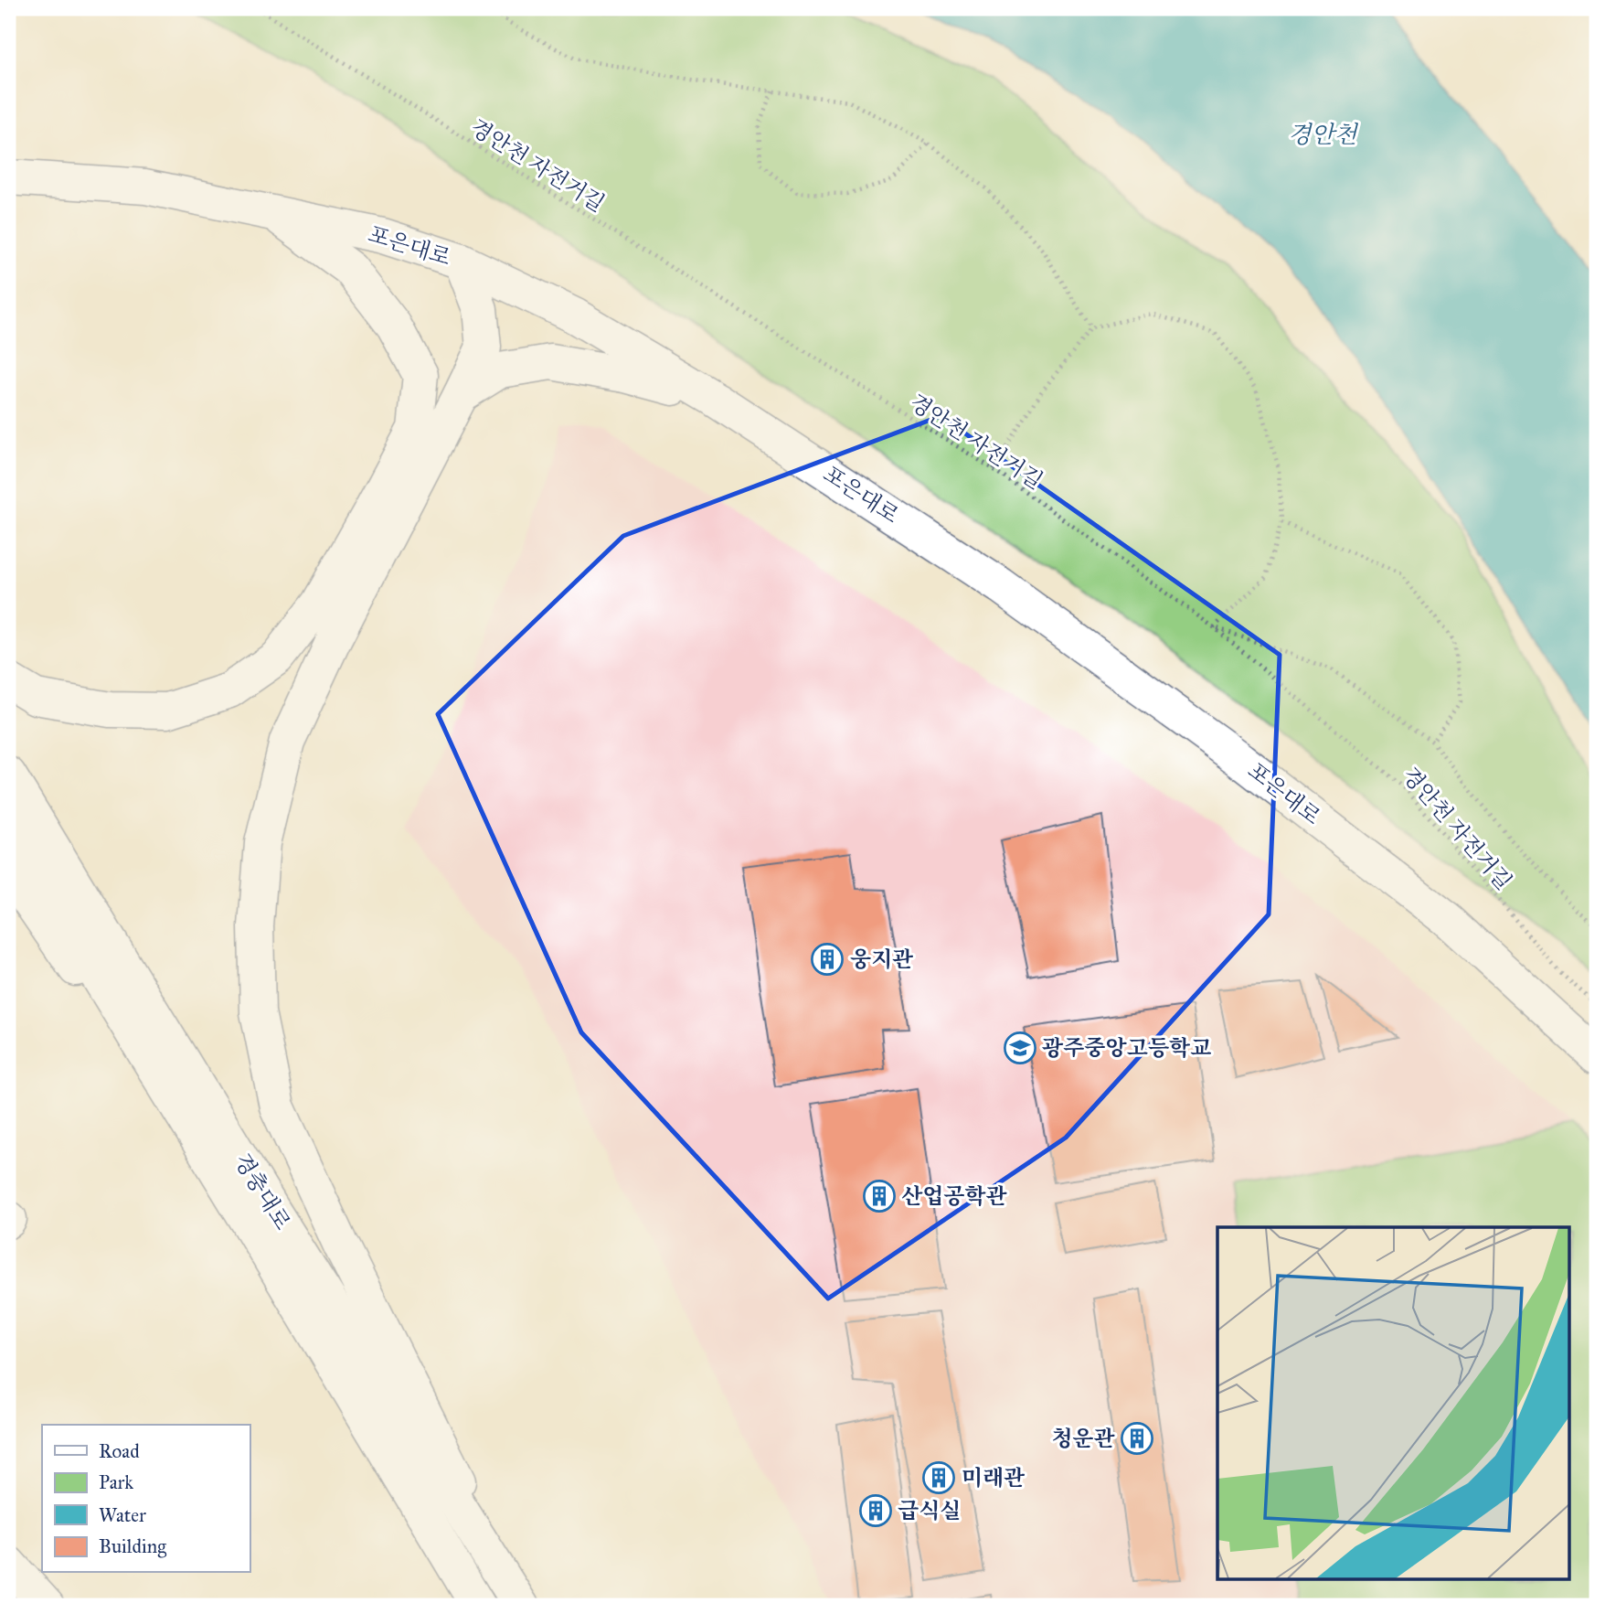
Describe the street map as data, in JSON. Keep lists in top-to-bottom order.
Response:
{
  "streets": {
    "street": ["포은대로", "경충대로"],
    "path": ["경안천 자전거길"]
  },
  "water": ["경안천"],
  "places": {
    "building": [
      "웅지관",
      "산업공학관",
      "청운관",
      "미래관",
      "급식실"
    ],
    "school or university": ["광주중앙고등학교"]
  },
  "legend": [
    "Road",
    "Park",
    "Water",
    "Building"
  ]
}
